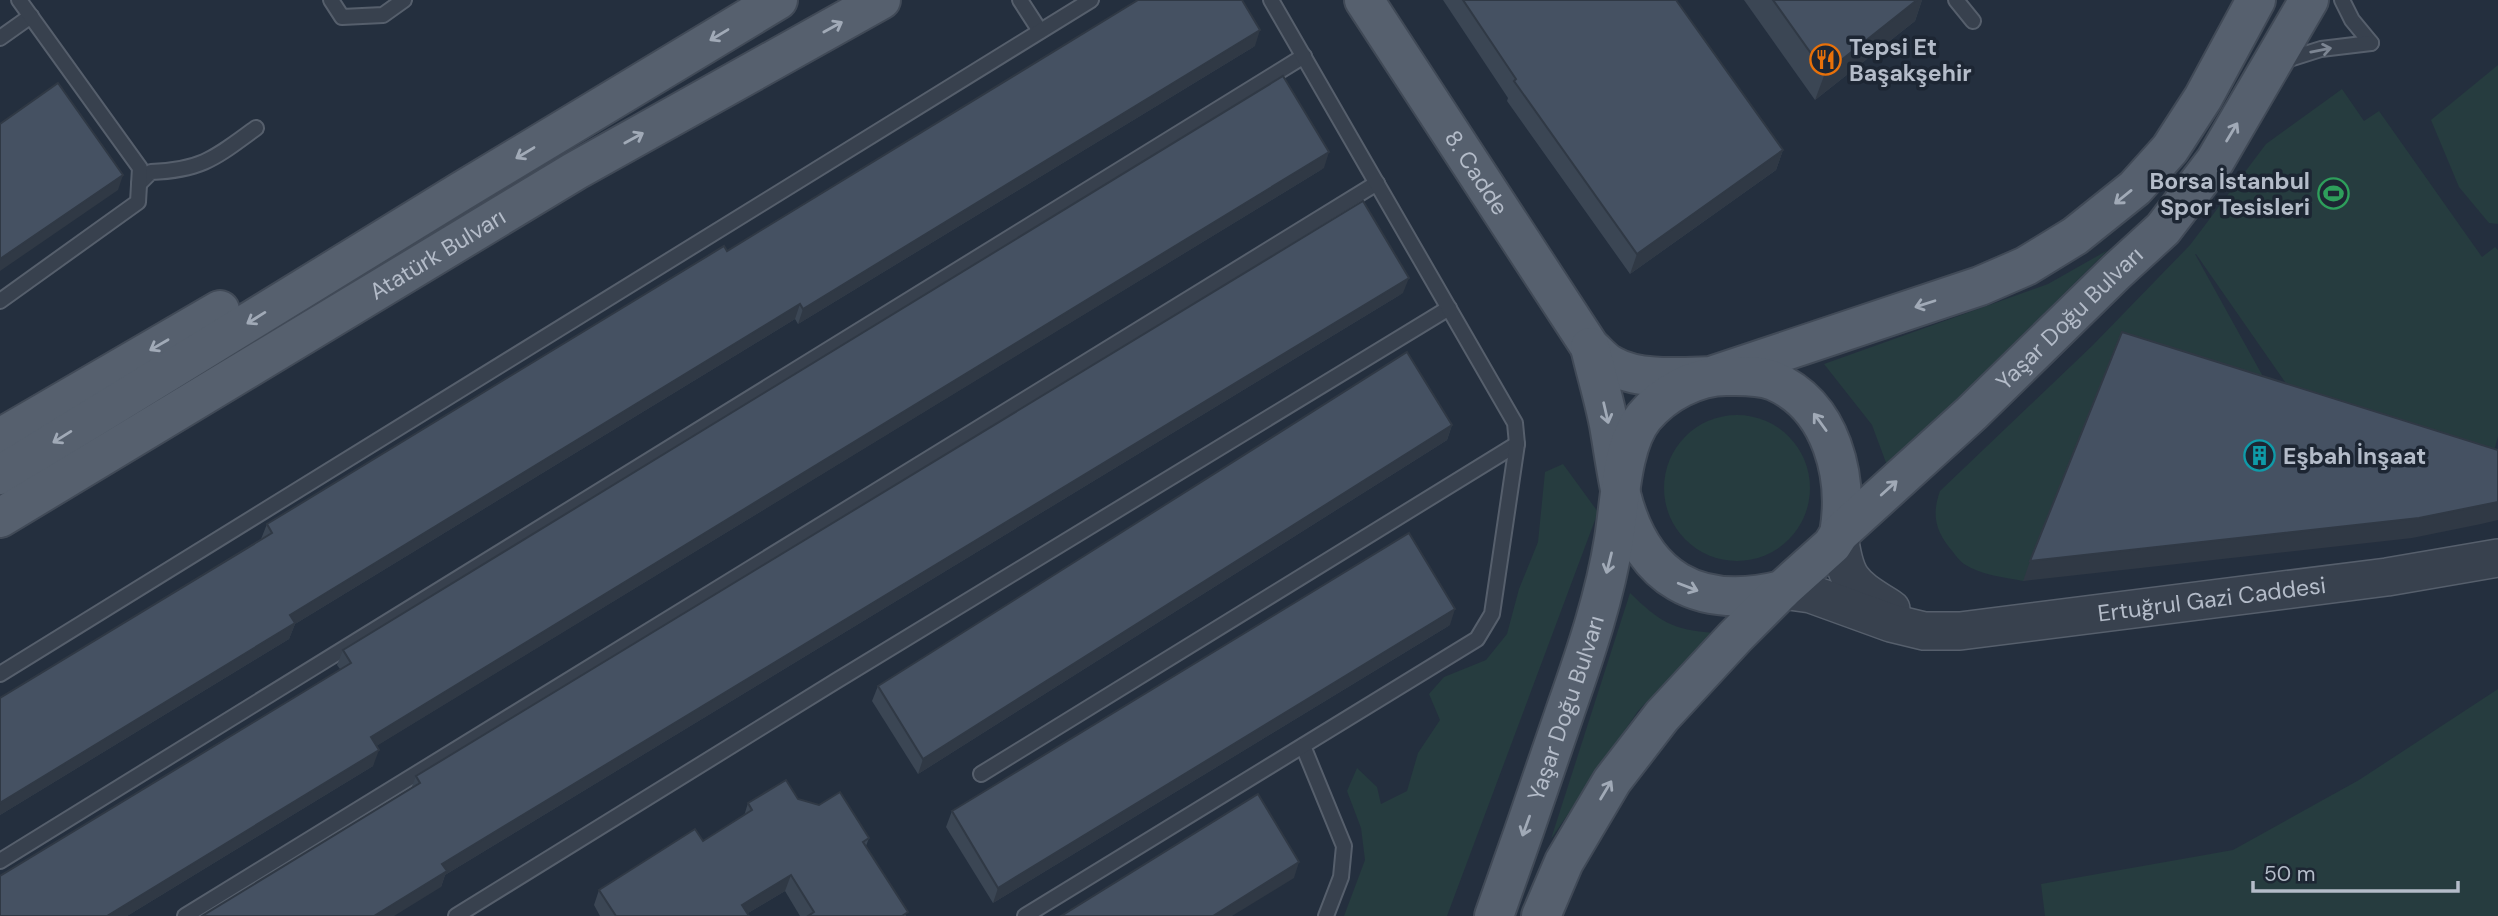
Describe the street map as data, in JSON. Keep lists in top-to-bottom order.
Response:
{
  "streets": {
    "main road": ["8. Cadde", "Atatürk Bulvarı", "Yaşar Doğu Bulvarı"],
    "street": ["Ertuğrul Gazi Caddesi"]
  },
  "crossings": [
    ["8. Cadde", "Yaşar Doğu Bulvarı"],
    ["Yaşar Doğu Bulvarı", "Ertuğrul Gazi Caddesi"]
  ],
  "places": {
    "restaurant": ["Tepsi Et Başakşehir"],
    "sports": ["Borsa İstanbul Spor Tesisleri"],
    "building": ["Eşbah İnşaat"]
  },
  "scale_bar": "50 m"
}
